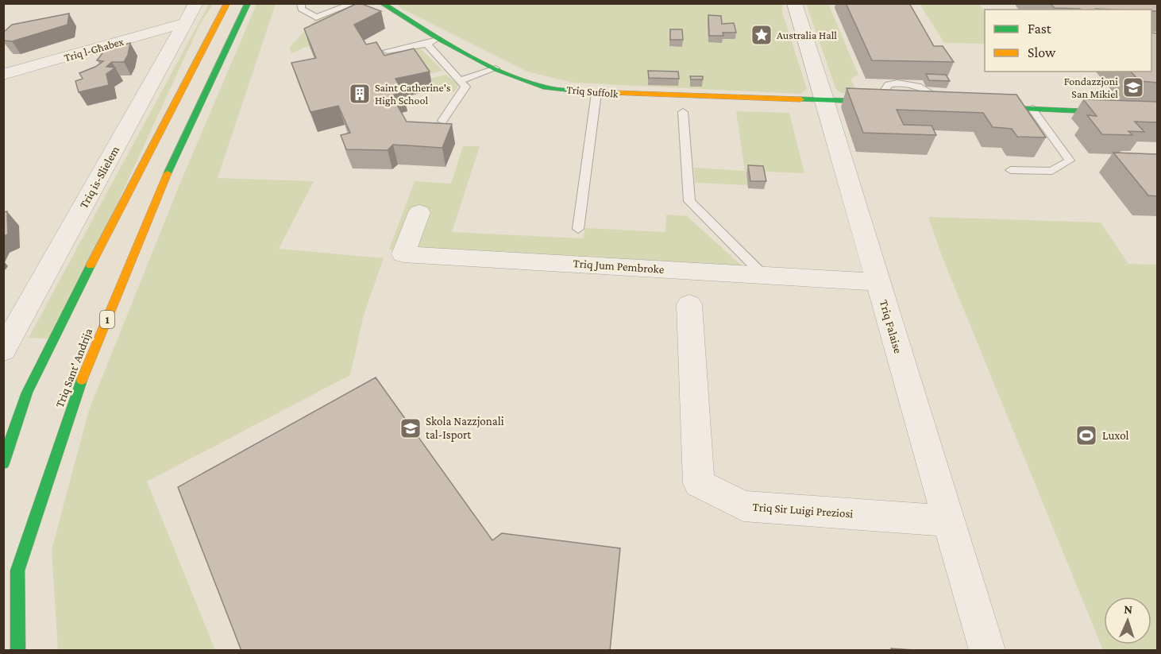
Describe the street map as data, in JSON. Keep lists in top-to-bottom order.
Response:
{
  "streets": {
    "main road": ["Triq Suffolk", "1", "Triq Sant' Andrija"],
    "street": [
      "Triq l-Għabex",
      "Triq is-Slielem",
      "Triq Jum Pembroke",
      "Triq Falaise",
      "Triq Sir Luigi Preziosi"
    ]
  },
  "crossings": [
    ["Triq l-Għabex", "Triq is-Slielem"],
    ["Triq Suffolk", "Triq Falaise"],
    ["Triq Jum Pembroke", "Triq Falaise"],
    ["Triq Falaise", "Triq Sir Luigi Preziosi"]
  ],
  "places": {
    "place": ["Australia Hall"],
    "school or university": ["Fondazzjoni San Mikiel", "Skola Nazzjonali tal-Isport"],
    "building": ["Saint Catherine's High School"],
    "sports": ["Luxol"]
  },
  "legend": ["Fast", "Slow"],
  "north": "top"
}
